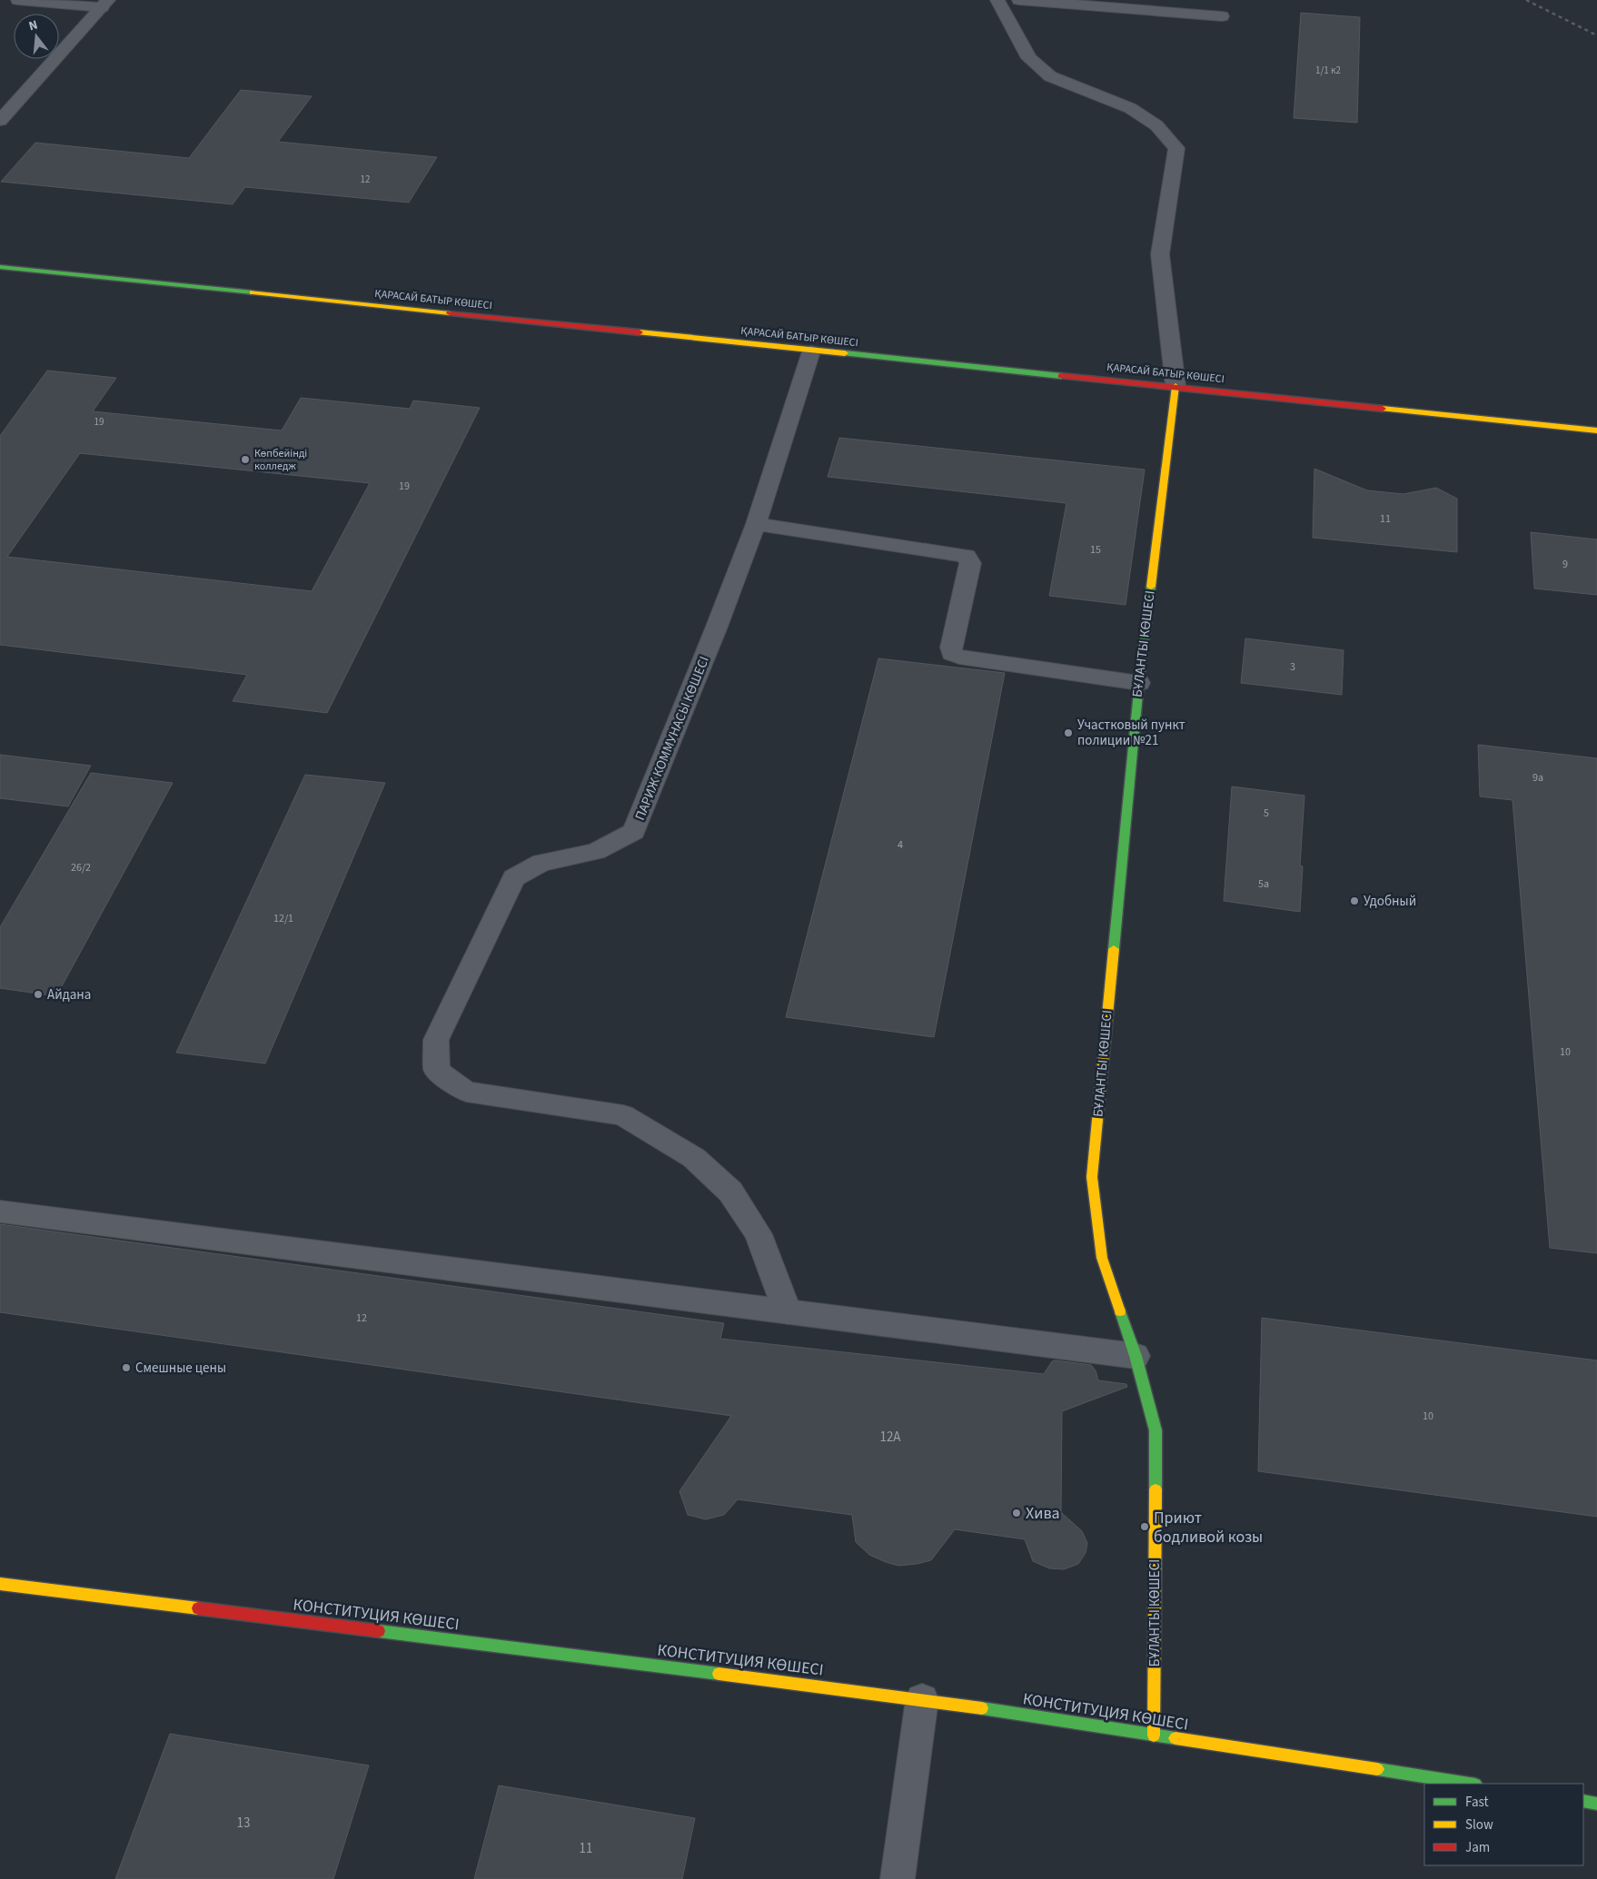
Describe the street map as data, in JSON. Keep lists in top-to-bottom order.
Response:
{
  "streets": {
    "street": [
      "ҚАРАСАЙ БАТЫР КӨШЕСІ",
      "БҰЛАНТЫ КӨШЕСІ",
      "ПАРИЖ КОММУНАСЫ КӨШЕСІ",
      "КОНСТИТУЦИЯ КӨШЕСІ"
    ]
  },
  "crossings": [
    ["ҚАРАСАЙ БАТЫР КӨШЕСІ", "БҰЛАНТЫ КӨШЕСІ"],
    ["ҚАРАСАЙ БАТЫР КӨШЕСІ", "ПАРИЖ КОММУНАСЫ КӨШЕСІ"],
    ["БҰЛАНТЫ КӨШЕСІ", "КОНСТИТУЦИЯ КӨШЕСІ"]
  ],
  "places": [
    "Көпбейінді колледж",
    "Участковый пункт полиции №21",
    "Удобный",
    "Айдана",
    "Смешные цены",
    "Хива",
    "Приют бодливой козы"
  ],
  "house_numbers": [
    "1/1 к2",
    "12",
    "19",
    "19",
    "11",
    "15",
    "9",
    "3",
    "9а",
    "5",
    "4",
    "26/2",
    "5а",
    "12/1",
    "10",
    "12",
    "10",
    "12А",
    "13",
    "11"
  ],
  "legend": ["Fast", "Slow", "Jam"],
  "north": "top"
}
